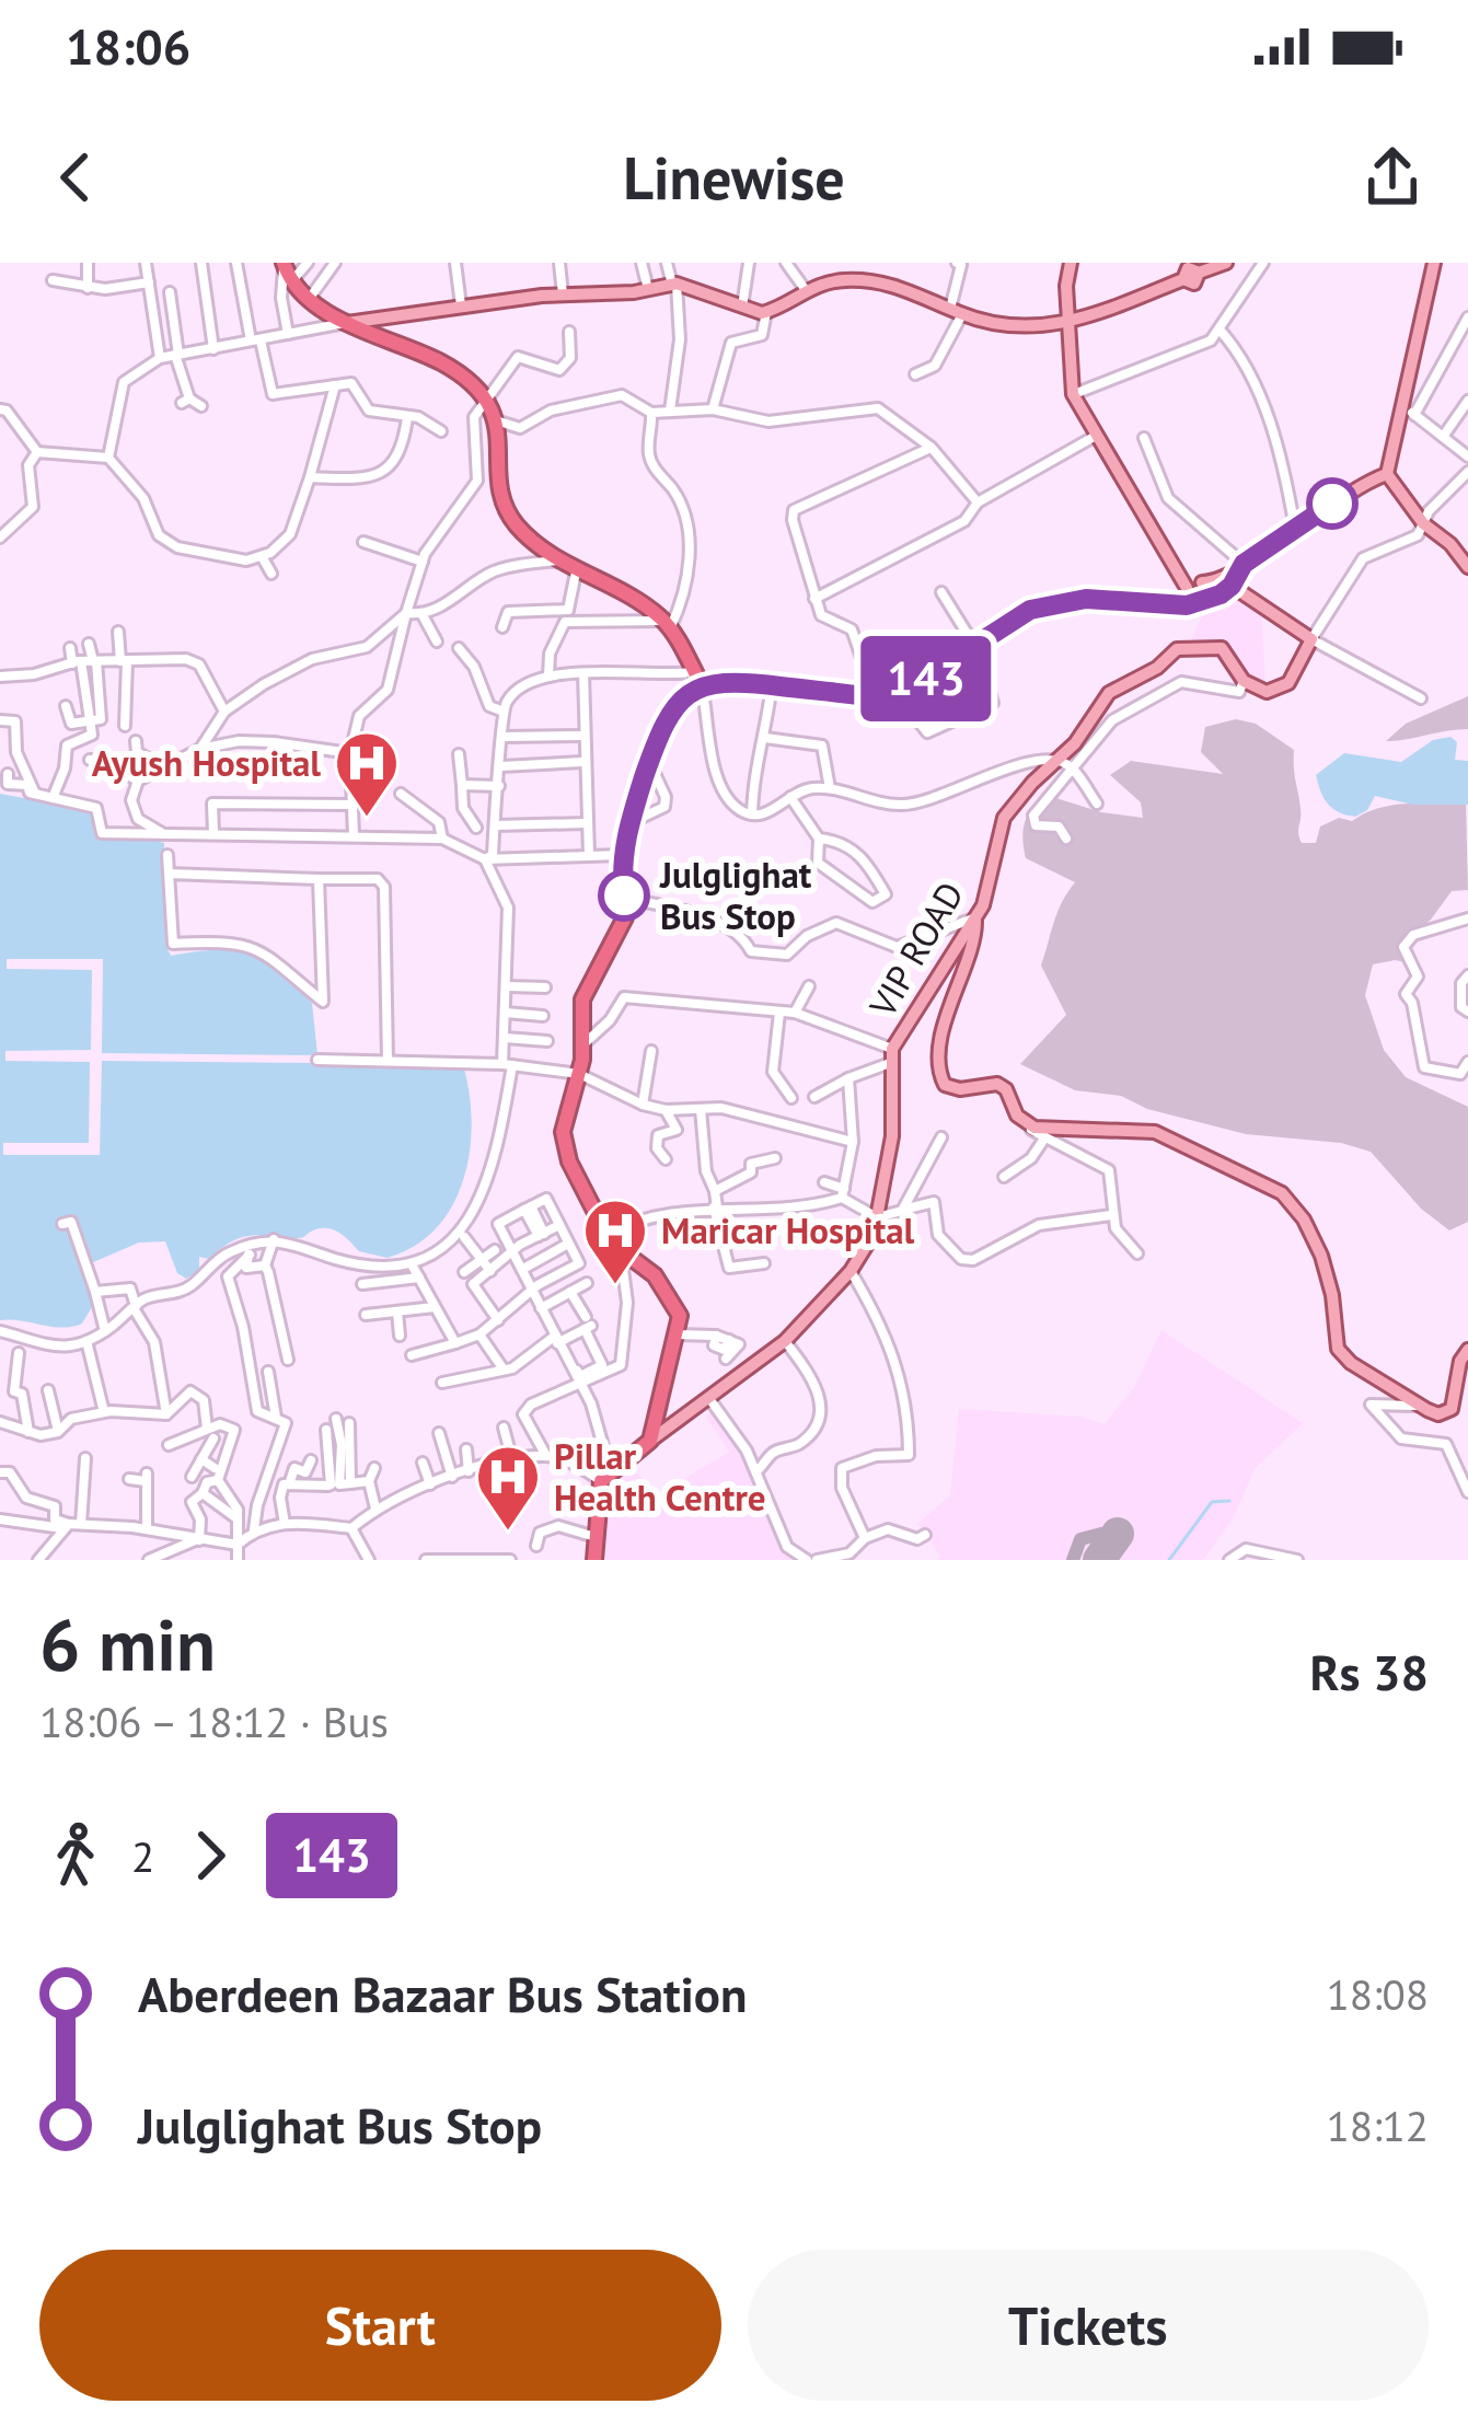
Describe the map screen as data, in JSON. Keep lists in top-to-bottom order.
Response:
{
  "streets": {
    "highway": ["VIP ROAD"]
  },
  "places": {
    "hospital": ["Ayush Hospital", "Maricar Hospital", "Pillar Health Centre"],
    "other": ["Julglighat Bus Stop"]
  },
  "lines": ["bus line 143"],
  "page": {
    "status": "18:06",
    "header": "Linewise",
    "on_map": "143",
    "heading": ["6 min", "18:06 – 18:12 · Bus", "Rs 38"],
    "legs": ["2", "143"],
    "list": [
      {
        "name": "Aberdeen Bazaar Bus Station",
        "value": "18:08"
      },
      {
        "name": "Julglighat Bus Stop",
        "value": "18:12"
      }
    ],
    "buttons": ["Start", "Tickets"]
  }
}
